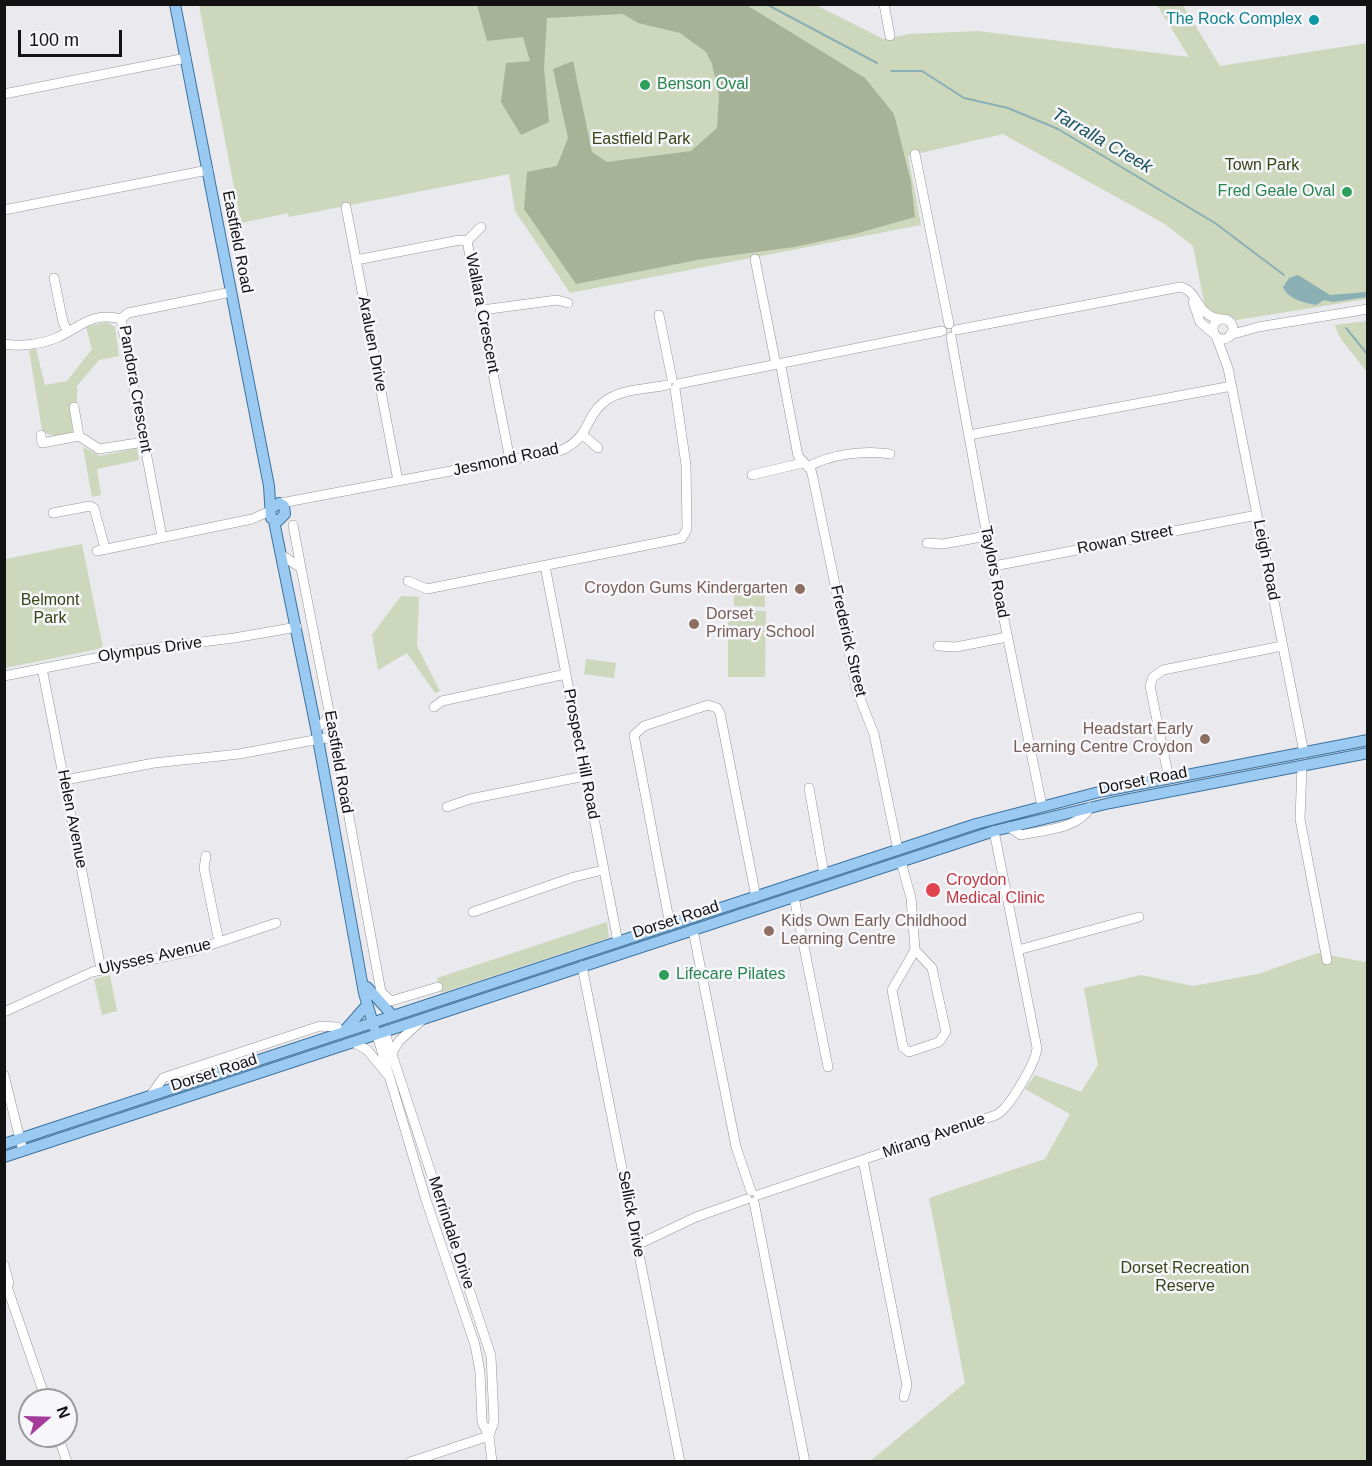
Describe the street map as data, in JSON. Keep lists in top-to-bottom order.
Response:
{
  "streets": {
    "main road": ["Eastfield Road", "Dorset Road"],
    "street": [
      "Wallara Crescent",
      "Araluen Drive",
      "Pandora Crescent",
      "Jesmond Road",
      "Rowan Street",
      "Leigh Road",
      "Taylors Road",
      "Frederick Street",
      "Olympus Drive",
      "Prospect Hill Road",
      "Helen Avenue",
      "Ulysses Avenue",
      "Mirang Avenue",
      "Sellick Drive",
      "Merrindale Drive"
    ]
  },
  "crossings": [
    ["Eastfield Road", "Pandora Crescent"],
    ["Eastfield Road", "Jesmond Road"],
    ["Eastfield Road", "Olympus Drive"],
    ["Eastfield Road", "Dorset Road"],
    ["Eastfield Road", "Merrindale Drive"],
    ["Wallara Crescent", "Araluen Drive"],
    ["Wallara Crescent", "Jesmond Road"],
    ["Araluen Drive", "Jesmond Road"],
    ["Pandora Crescent", "Jesmond Road"],
    ["Jesmond Road", "Leigh Road"],
    ["Jesmond Road", "Taylors Road"],
    ["Jesmond Road", "Frederick Street"],
    ["Rowan Street", "Leigh Road"],
    ["Rowan Street", "Taylors Road"],
    ["Leigh Road", "Dorset Road"],
    ["Taylors Road", "Dorset Road"],
    ["Frederick Street", "Dorset Road"],
    ["Olympus Drive", "Helen Avenue"],
    ["Prospect Hill Road", "Dorset Road"],
    ["Dorset Road", "Mirang Avenue"],
    ["Dorset Road", "Sellick Drive"],
    ["Dorset Road", "Merrindale Drive"],
    ["Helen Avenue", "Ulysses Avenue"],
    ["Mirang Avenue", "Sellick Drive"]
  ],
  "water": ["Tarralla Creek"],
  "parks": [
    "Eastfield Park",
    "Town Park",
    "Belmont Park",
    "Dorset Recreation Reserve"
  ],
  "places": [
    "The Rock Complex",
    "Benson Oval",
    "Fred Geale Oval",
    "Croydon Gums Kindergarten",
    "Dorset Primary School",
    "Headstart Early Learning Centre Croydon",
    "Croydon Medical Clinic",
    "Kids Own Early Childhood Learning Centre",
    "Lifecare Pilates"
  ],
  "scale_bar": "100 m",
  "north": "right"
}
